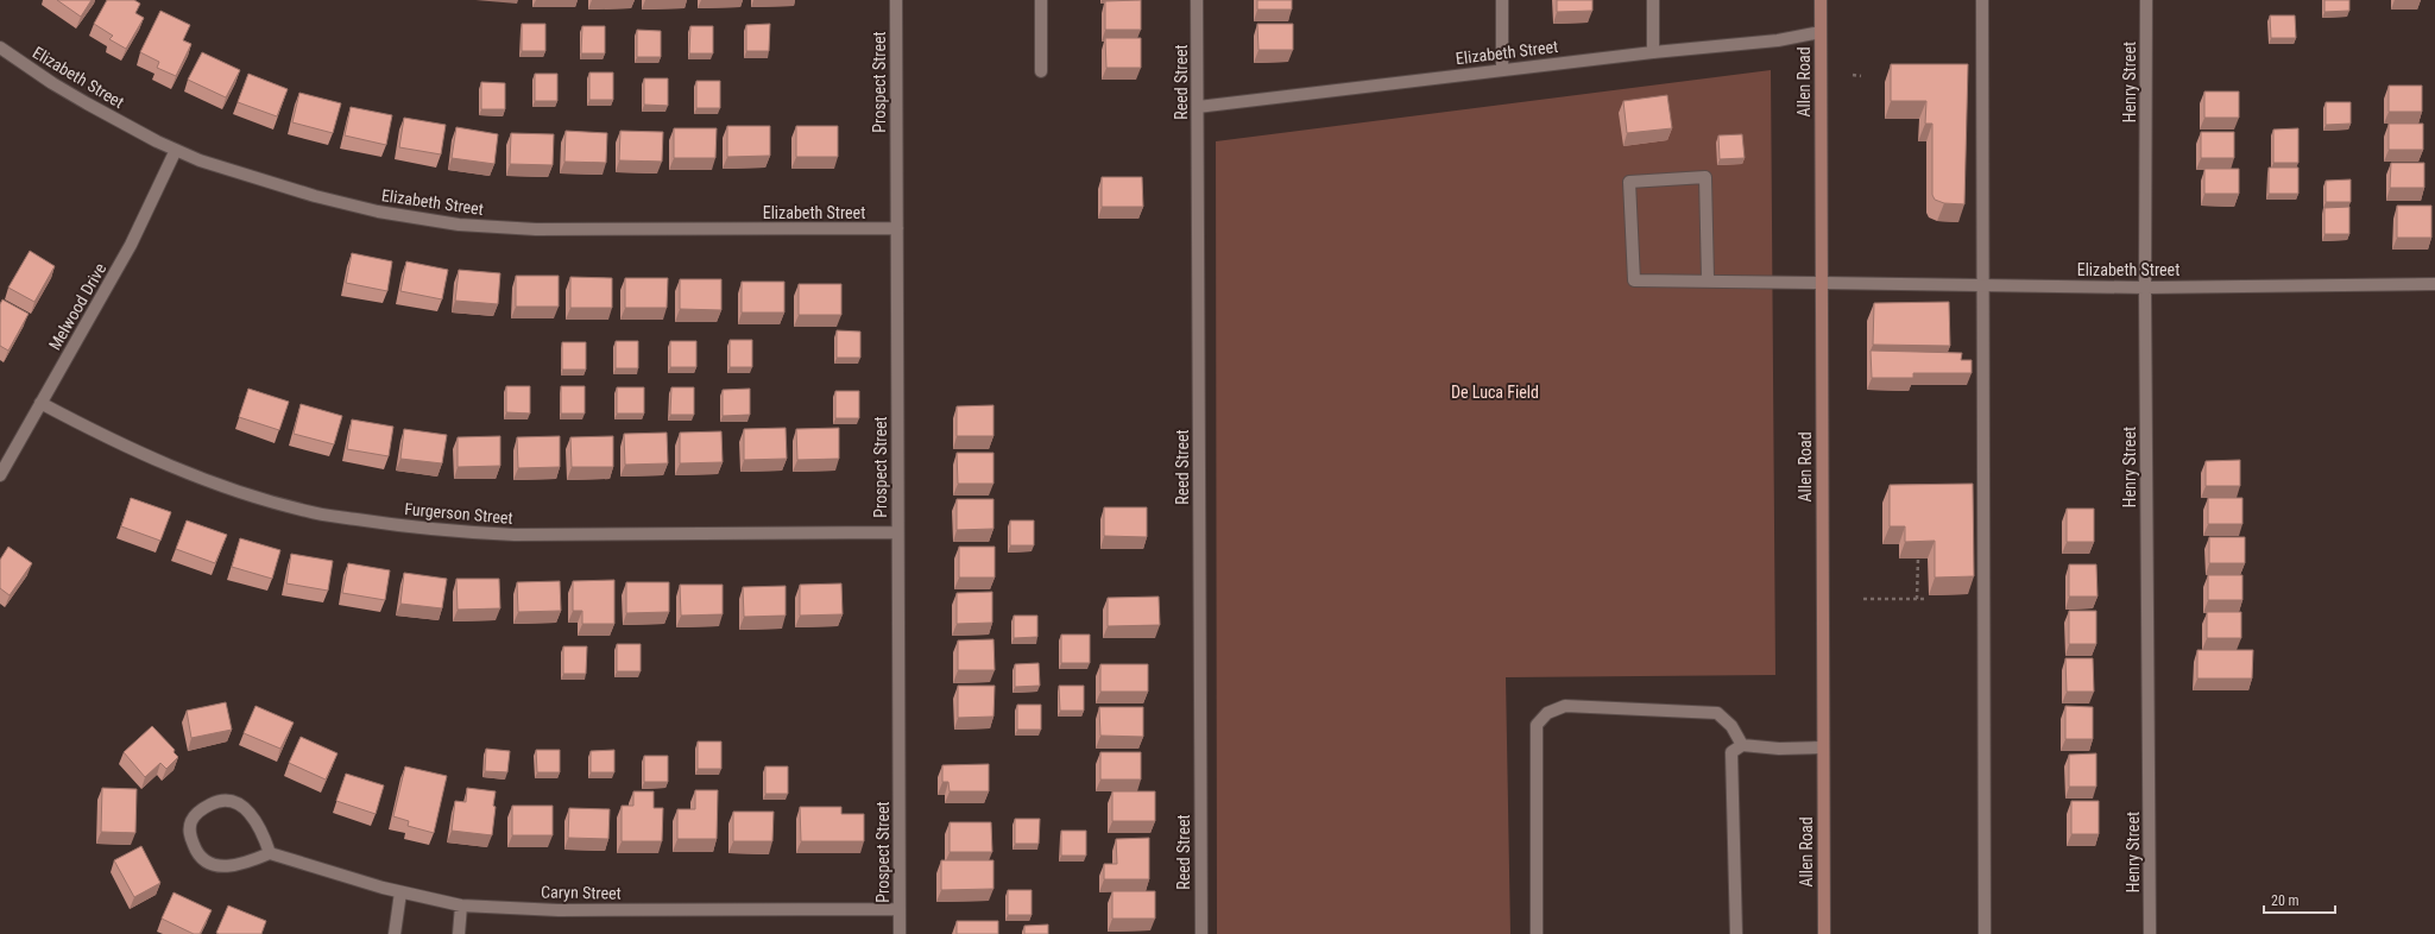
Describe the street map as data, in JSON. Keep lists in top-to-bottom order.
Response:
{
  "streets": {
    "main road": ["Allen Road"],
    "street": [
      "Elizabeth Street",
      "Prospect Street",
      "Reed Street",
      "Henry Street",
      "Melwood Drive",
      "Furgerson Street",
      "Caryn Street"
    ]
  },
  "crossings": [
    ["Elizabeth Street", "Prospect Street"],
    ["Elizabeth Street", "Reed Street"],
    ["Elizabeth Street", "Allen Road"],
    ["Elizabeth Street", "Henry Street"],
    ["Elizabeth Street", "Melwood Drive"],
    ["Prospect Street", "Furgerson Street"],
    ["Prospect Street", "Caryn Street"],
    ["Melwood Drive", "Furgerson Street"]
  ],
  "parks": ["De Luca Field"],
  "scale_bar": "20 m"
}
